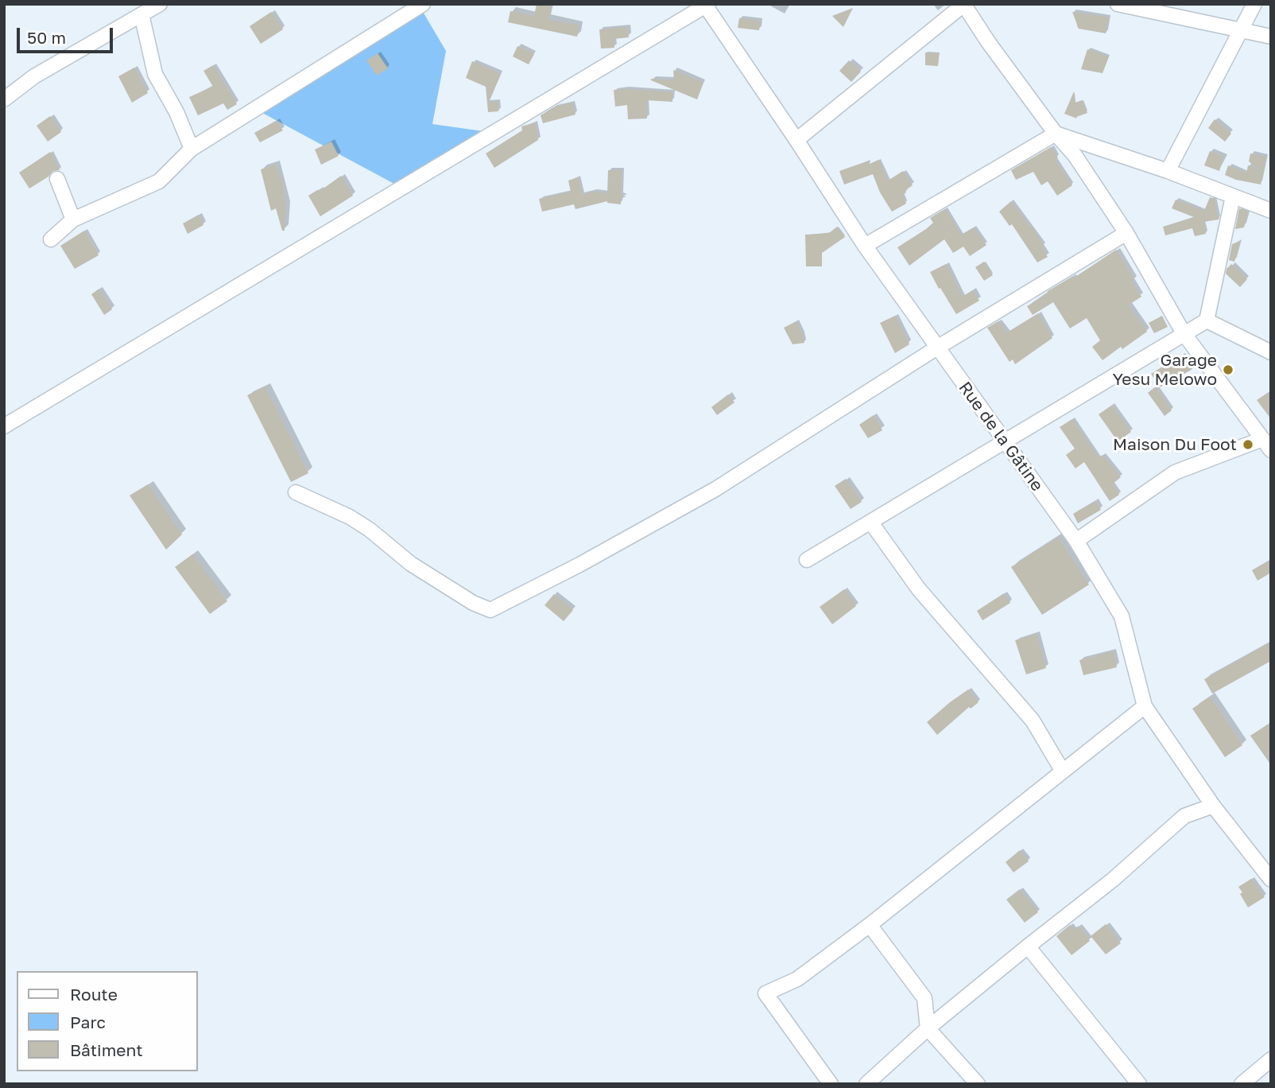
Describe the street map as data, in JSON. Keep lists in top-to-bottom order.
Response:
{
  "streets": {
    "street": ["Rue de la Gâtine"]
  },
  "places": ["Garage Yesu Melowo", "Maison Du Foot"],
  "legend": ["Route", "Parc", "Bâtiment"],
  "scale_bar": "50 m"
}
